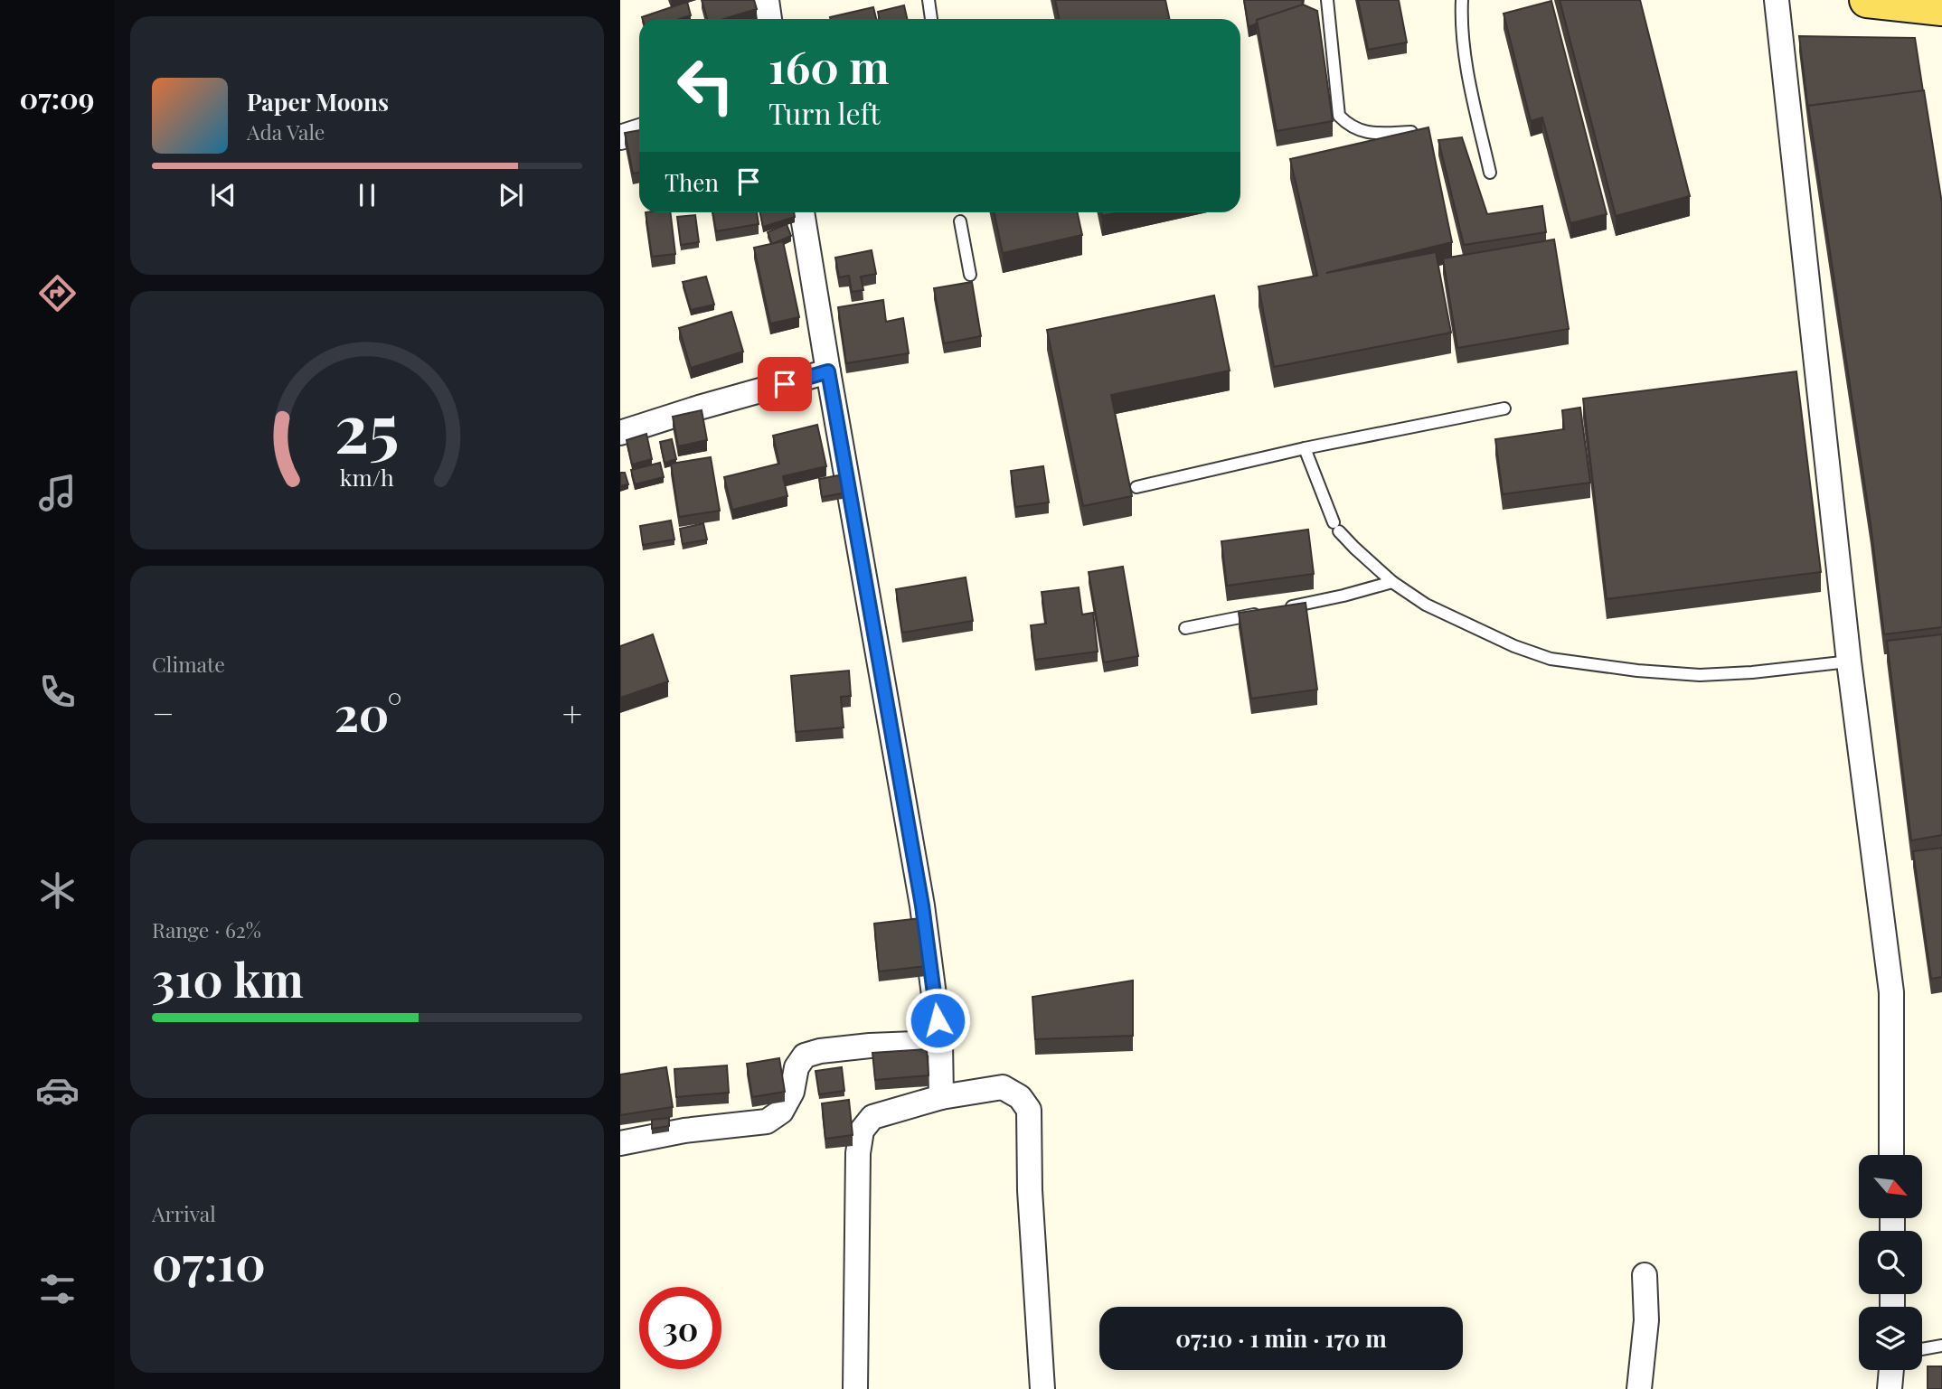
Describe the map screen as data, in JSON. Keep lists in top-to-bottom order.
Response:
{
  "north": "bottom right",
  "page": {
    "tabs": "07:09",
    "turn": ["160 m", "Turn left"],
    "song": ["Paper Moons", "Ada Vale"],
    "then": "Then",
    "tile": [
      "Climate",
      ["Range · 62%", "310 km"],
      ["Arrival", "07:10"]
    ],
    "heat": ["−", "20°", "+"],
    "limit": "30",
    "trip": "07:10 · 1 min · 170 m",
    "gauge": ["25", "km/h"]
  }
}
